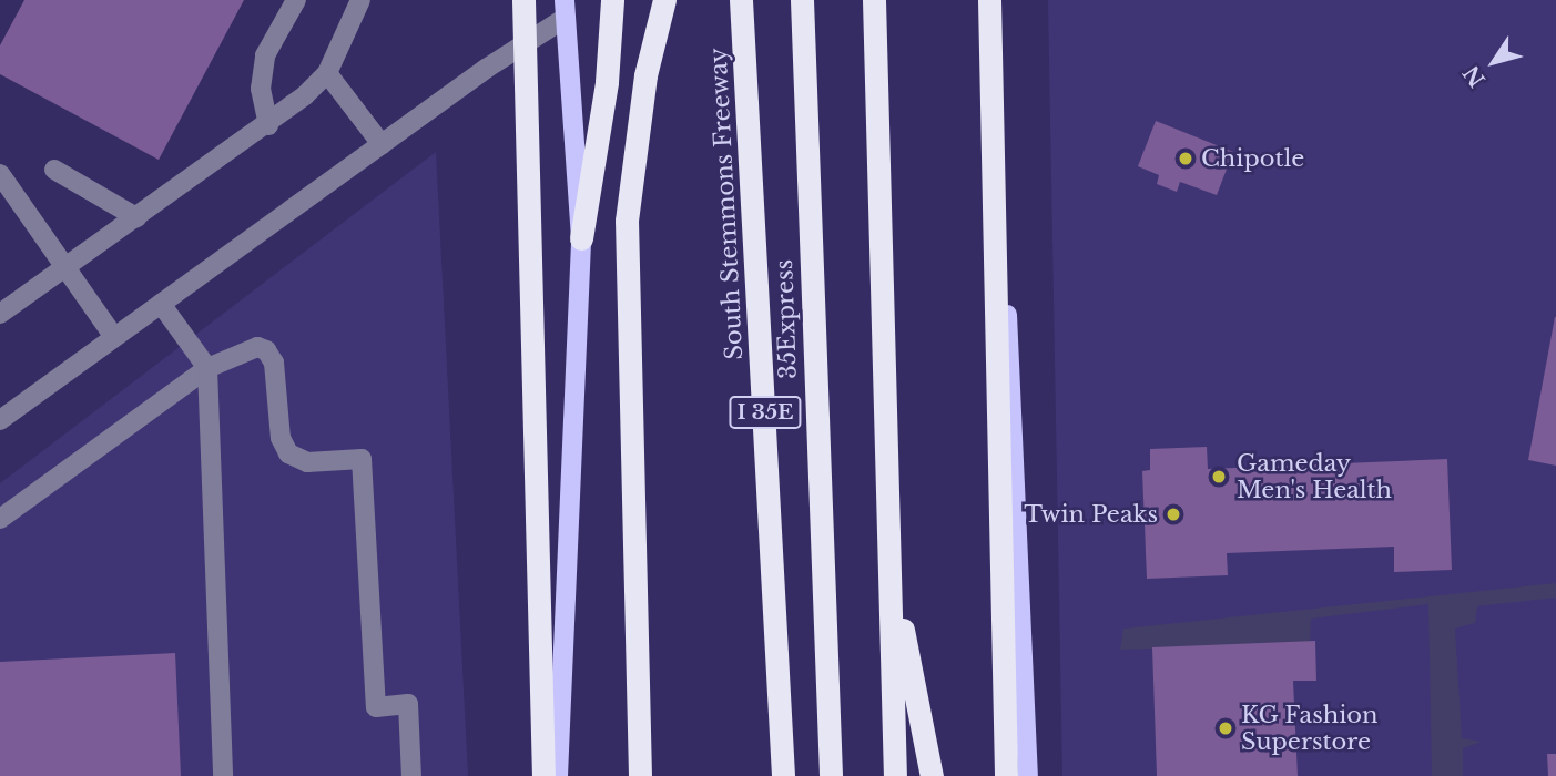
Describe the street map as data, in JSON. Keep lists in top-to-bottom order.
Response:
{
  "streets": {
    "highway": ["South Stemmons Freeway", "35Express", "I 35E"]
  },
  "places": [
    "Chipotle",
    "Gameday Men's Health",
    "Twin Peaks",
    "KG Fashion Superstore"
  ],
  "north": "bottom left"
}
